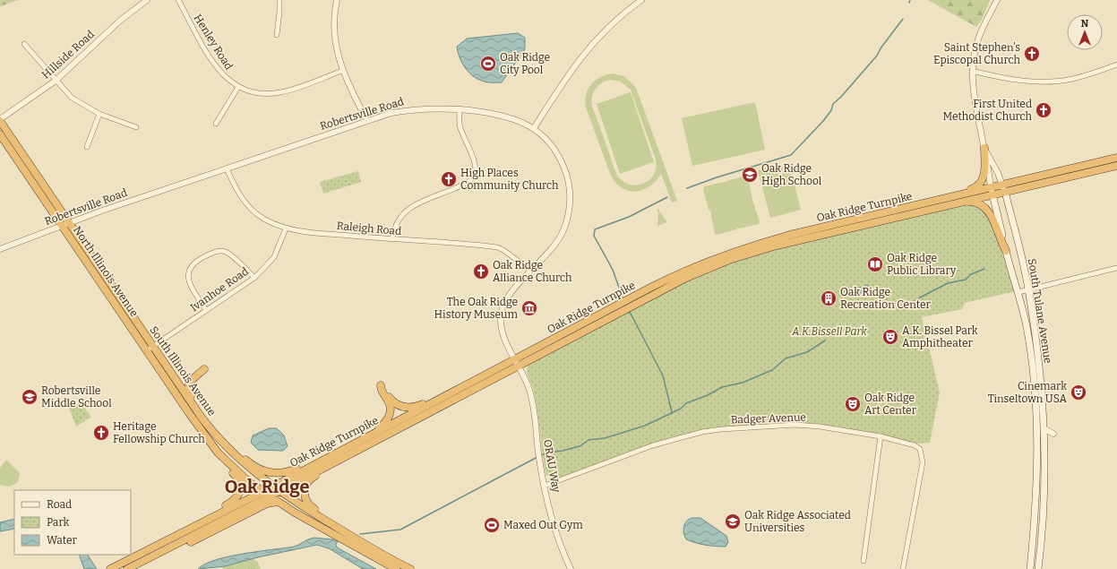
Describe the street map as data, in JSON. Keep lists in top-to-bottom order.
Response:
{
  "streets": {
    "highway": ["Oak Ridge Turnpike", "North Illinois Avenue", "South Illinois Avenue"],
    "main road": ["South Tulane Avenue"],
    "street": [
      "Henley Road",
      "Hillside Road",
      "Robertsville Road",
      "Raleigh Road",
      "Ivanhoe Road",
      "Badger Avenue",
      "ORAU Way"
    ]
  },
  "crossings": [
    ["Hillside Road", "South Illinois Avenue"],
    ["Robertsville Road", "Oak Ridge Turnpike"],
    ["Robertsville Road", "Raleigh Road"],
    ["Robertsville Road", "North Illinois Avenue"],
    ["Robertsville Road", "South Illinois Avenue"],
    ["Robertsville Road", "ORAU Way"],
    ["Oak Ridge Turnpike", "North Illinois Avenue"],
    ["Oak Ridge Turnpike", "South Tulane Avenue"],
    ["Oak Ridge Turnpike", "South Illinois Avenue"],
    ["Oak Ridge Turnpike", "ORAU Way"],
    ["Raleigh Road", "Ivanhoe Road"],
    ["North Illinois Avenue", "Ivanhoe Road"],
    ["North Illinois Avenue", "South Illinois Avenue"],
    ["Ivanhoe Road", "South Illinois Avenue"],
    ["Badger Avenue", "ORAU Way"]
  ],
  "districts": ["Oak Ridge"],
  "parks": ["A.K.Bissell Park"],
  "places": {
    "church": [
      "Saint Stephen's Episcopal Church",
      "First United Methodist Church",
      "High Places Community Church",
      "Oak Ridge Alliance Church",
      "Heritage Fellowship Church"
    ],
    "sports": ["Oak Ridge City Pool", "Maxed Out Gym"],
    "school or university": ["Oak Ridge High School", "Robertsville Middle School", "Oak Ridge Associated Universities"],
    "library": ["Oak Ridge Public Library"],
    "building": ["Oak Ridge Recreation Center"],
    "museum": ["The Oak Ridge History Museum"],
    "theatre": ["A.K. Bissel Park Amphitheater", "Cinemark Tinseltown USA", "Oak Ridge Art Center"]
  },
  "legend": ["Road", "Park", "Water"],
  "north": "top"
}
